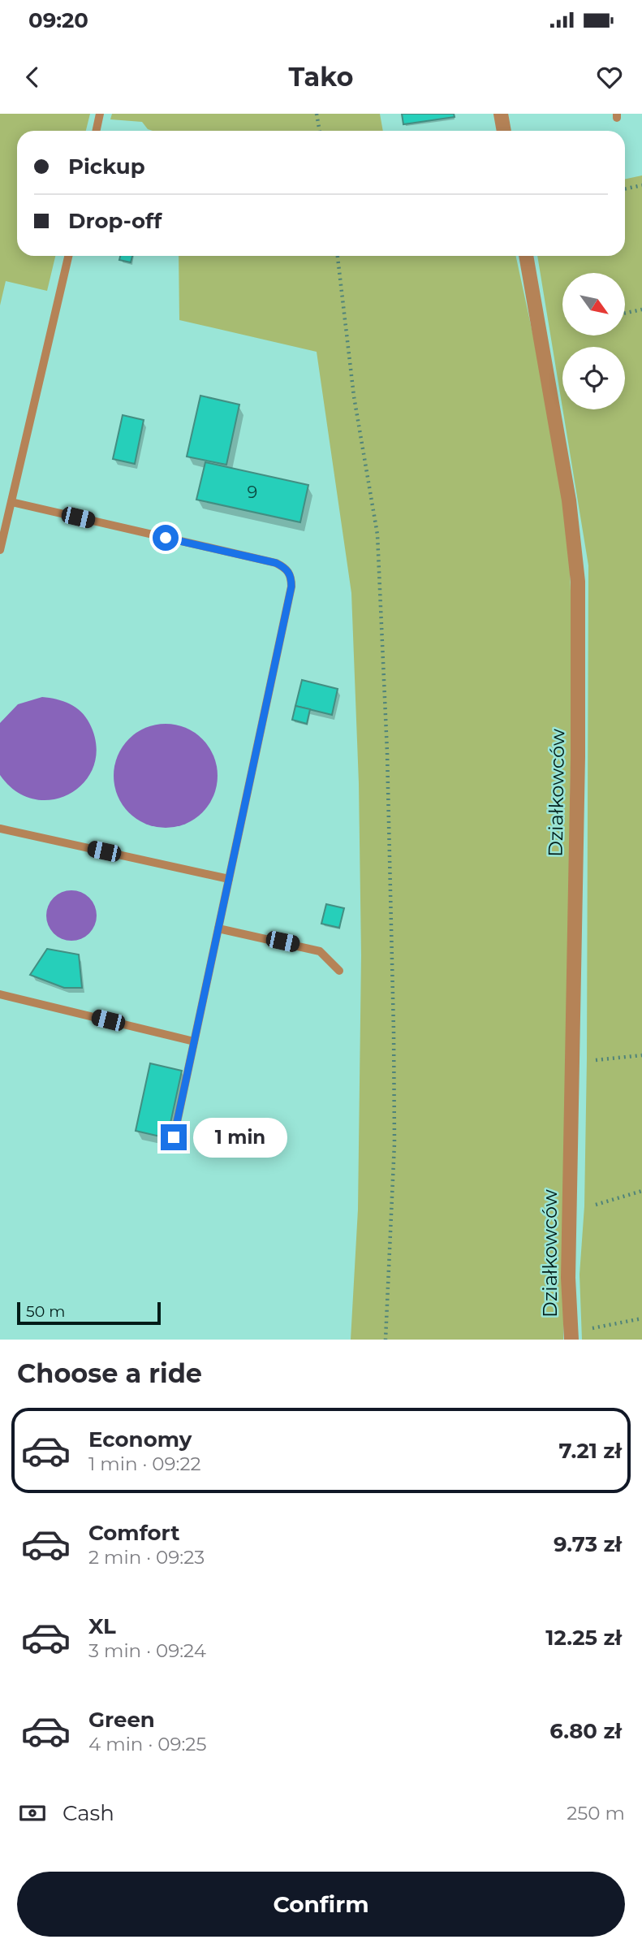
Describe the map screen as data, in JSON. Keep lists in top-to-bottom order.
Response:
{
  "streets": {
    "street": ["Działkowców"]
  },
  "house_numbers": ["9"],
  "scale_bar": "50 m",
  "north": "bottom right",
  "page": {
    "status": "09:20",
    "header": "Tako",
    "banner": ["Pickup", "Drop-off"],
    "bubble": "1 min",
    "scale": "50 m",
    "heading": "Choose a ride",
    "list": [
      {
        "name": "Economy",
        "note": "1 min · 09:22",
        "value": "7.21 zł"
      },
      {
        "name": "Comfort",
        "note": "2 min · 09:23",
        "value": "9.73 zł"
      },
      {
        "name": "XL",
        "note": "3 min · 09:24",
        "value": "12.25 zł"
      },
      {
        "name": "Green",
        "note": "4 min · 09:25",
        "value": "6.80 zł"
      }
    ],
    "pay": ["Cash", "250 m"],
    "buttons": "Confirm"
  }
}
